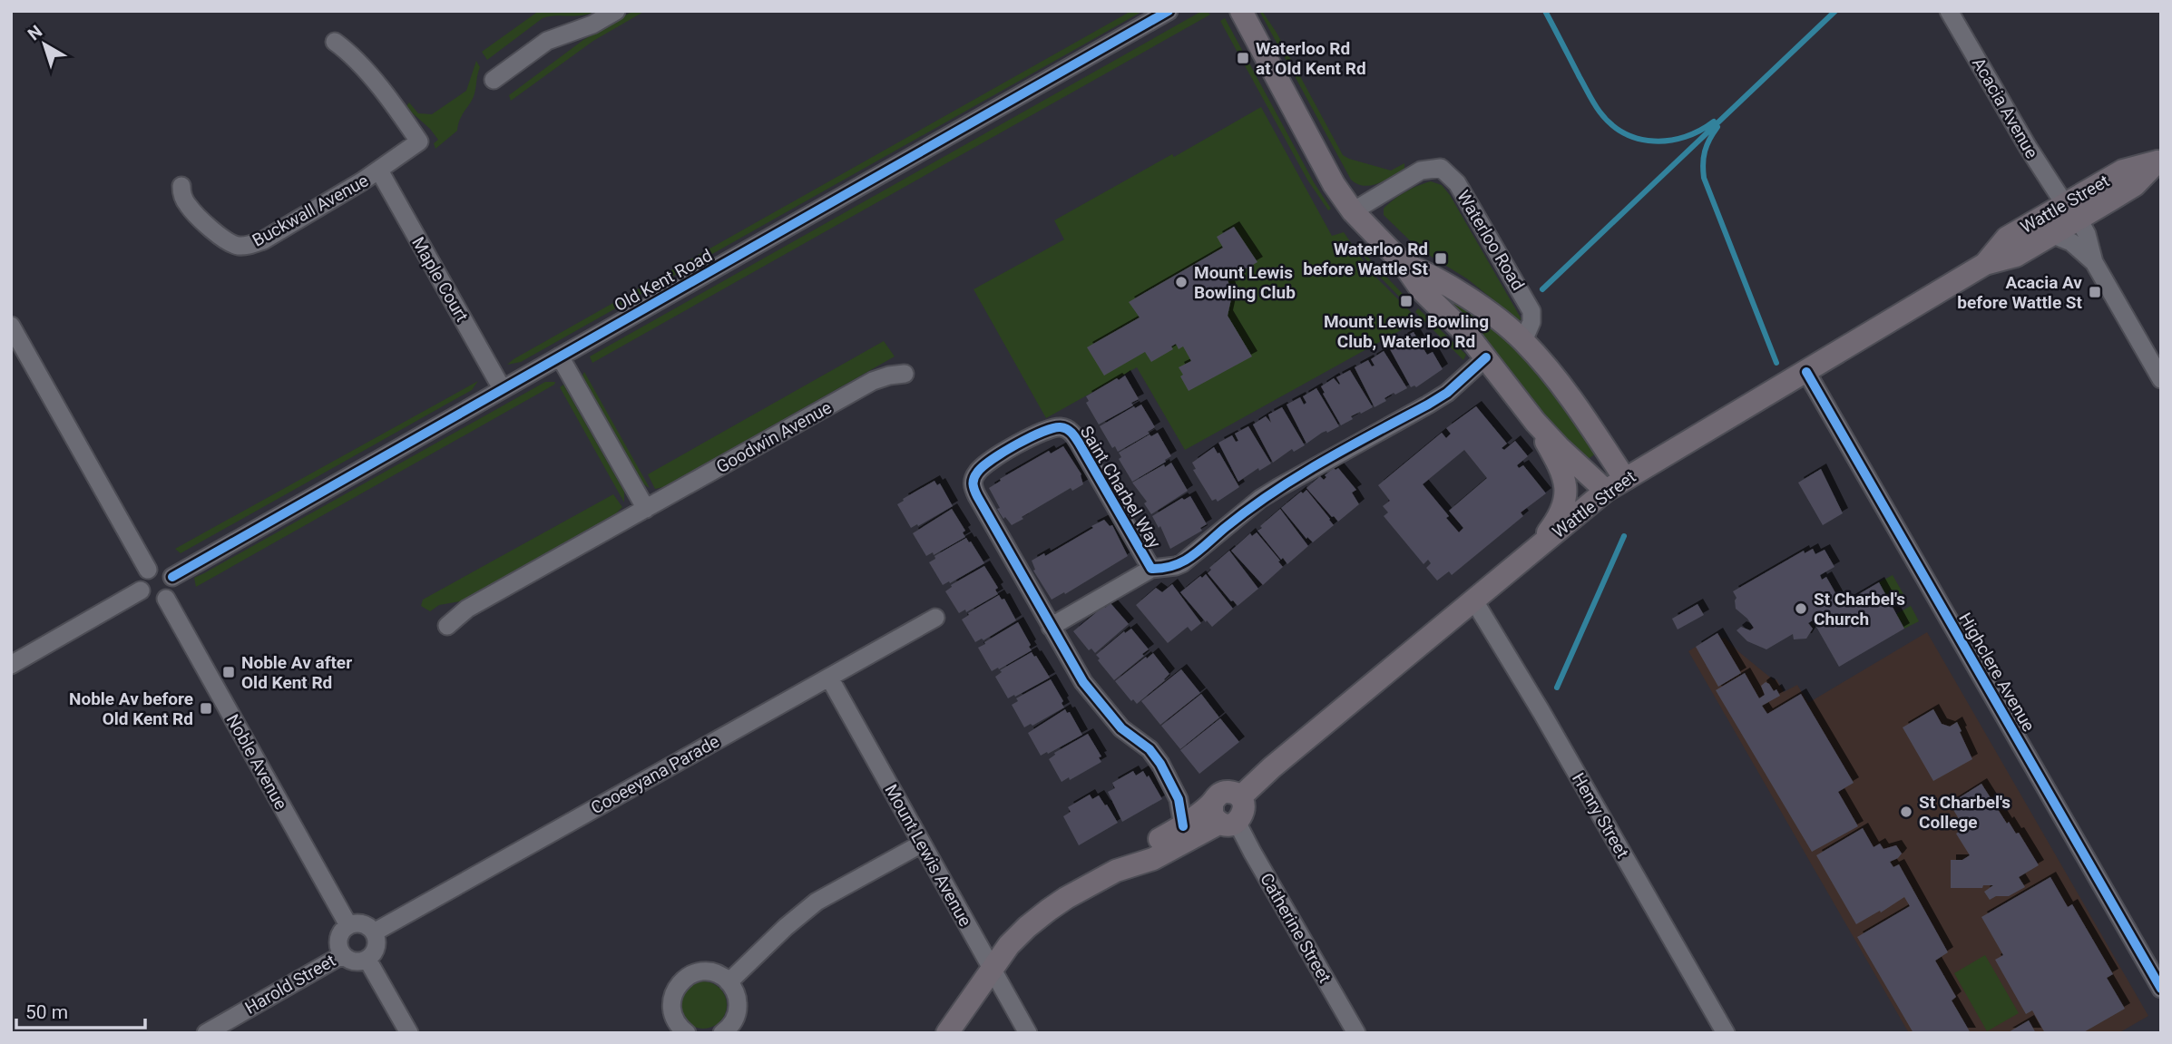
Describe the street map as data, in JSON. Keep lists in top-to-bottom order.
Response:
{
  "streets": {
    "main road": ["Wattle Street"],
    "street": [
      "Acacia Avenue",
      "Buckwall Avenue",
      "Waterloo Road",
      "Maple Court",
      "Old Kent Road",
      "Goodwin Avenue",
      "Saint Charbel Way",
      "Highclere Avenue",
      "Noble Avenue",
      "Cooeeyana Parade",
      "Henry Street",
      "Mount Lewis Avenue",
      "Catherine Street",
      "Harold Street"
    ]
  },
  "crossings": [
    ["Acacia Avenue", "Wattle Street"],
    ["Wattle Street", "Highclere Avenue"],
    ["Wattle Street", "Henry Street"],
    ["Wattle Street", "Catherine Street"],
    ["Buckwall Avenue", "Maple Court"],
    ["Maple Court", "Old Kent Road"],
    ["Old Kent Road", "Noble Avenue"],
    ["Noble Avenue", "Cooeeyana Parade"],
    ["Noble Avenue", "Harold Street"],
    ["Cooeeyana Parade", "Mount Lewis Avenue"],
    ["Cooeeyana Parade", "Harold Street"]
  ],
  "places": {
    "transit": [
      "Waterloo Rd at Old Kent Rd",
      "Waterloo Rd before Wattle St",
      "Acacia Av before Wattle St",
      "Mount Lewis Bowling Club, Waterloo Rd",
      "Noble Av after Old Kent Rd",
      "Noble Av before Old Kent Rd"
    ],
    "other": ["Mount Lewis Bowling Club", "St Charbel's Church", "St Charbel's College"]
  },
  "scale_bar": "50 m",
  "north": "top left"
}
